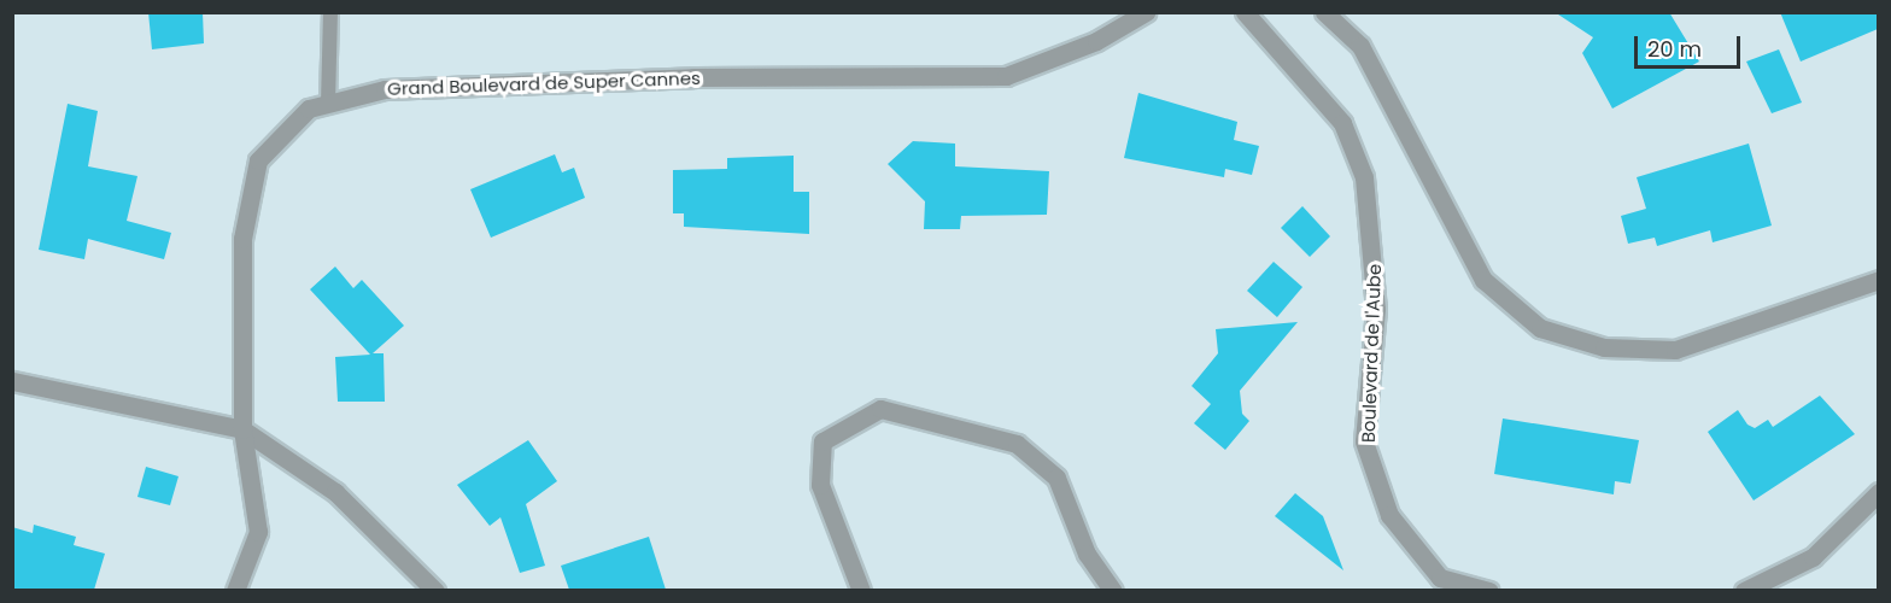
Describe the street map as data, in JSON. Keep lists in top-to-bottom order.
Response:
{
  "streets": {
    "street": ["Grand Boulevard de Super Cannes", "Boulevard de l'Aube"]
  },
  "scale_bar": "20 m"
}
